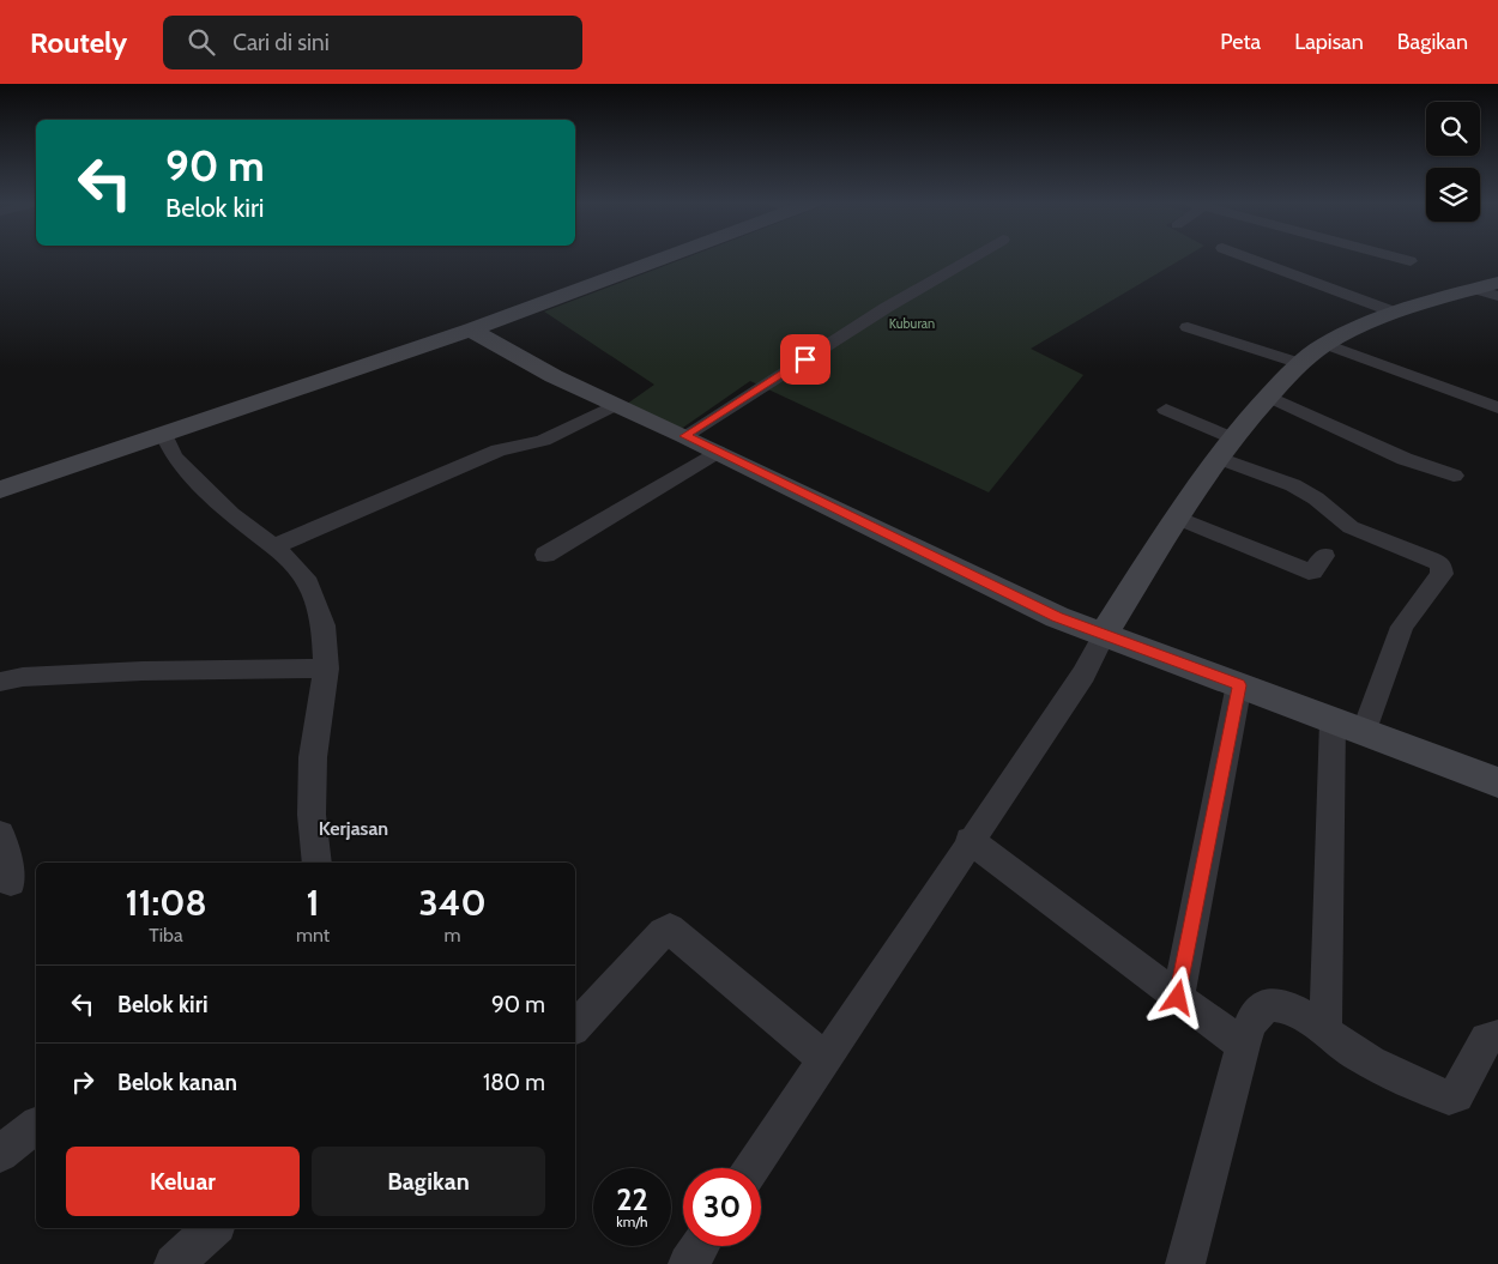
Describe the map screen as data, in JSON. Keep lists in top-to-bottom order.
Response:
{
  "districts": ["Kerjasan"],
  "parks": ["Kuburan"],
  "page": {
    "header": "Routely",
    "search": "Cari di sini",
    "nav": ["Peta", "Lapisan", "Bagikan"],
    "turn": ["90 m", "Belok kiri"],
    "eta": [
      "11:08",
      "Tiba",
      "1",
      "mnt",
      "340",
      "m"
    ],
    "list": [
      {
        "name": "Belok kiri",
        "value": "90 m"
      },
      {
        "name": "Belok kanan",
        "value": "180 m"
      }
    ],
    "buttons": ["Keluar", "Bagikan"],
    "speed": "22 km/h",
    "limit": "30"
  }
}
